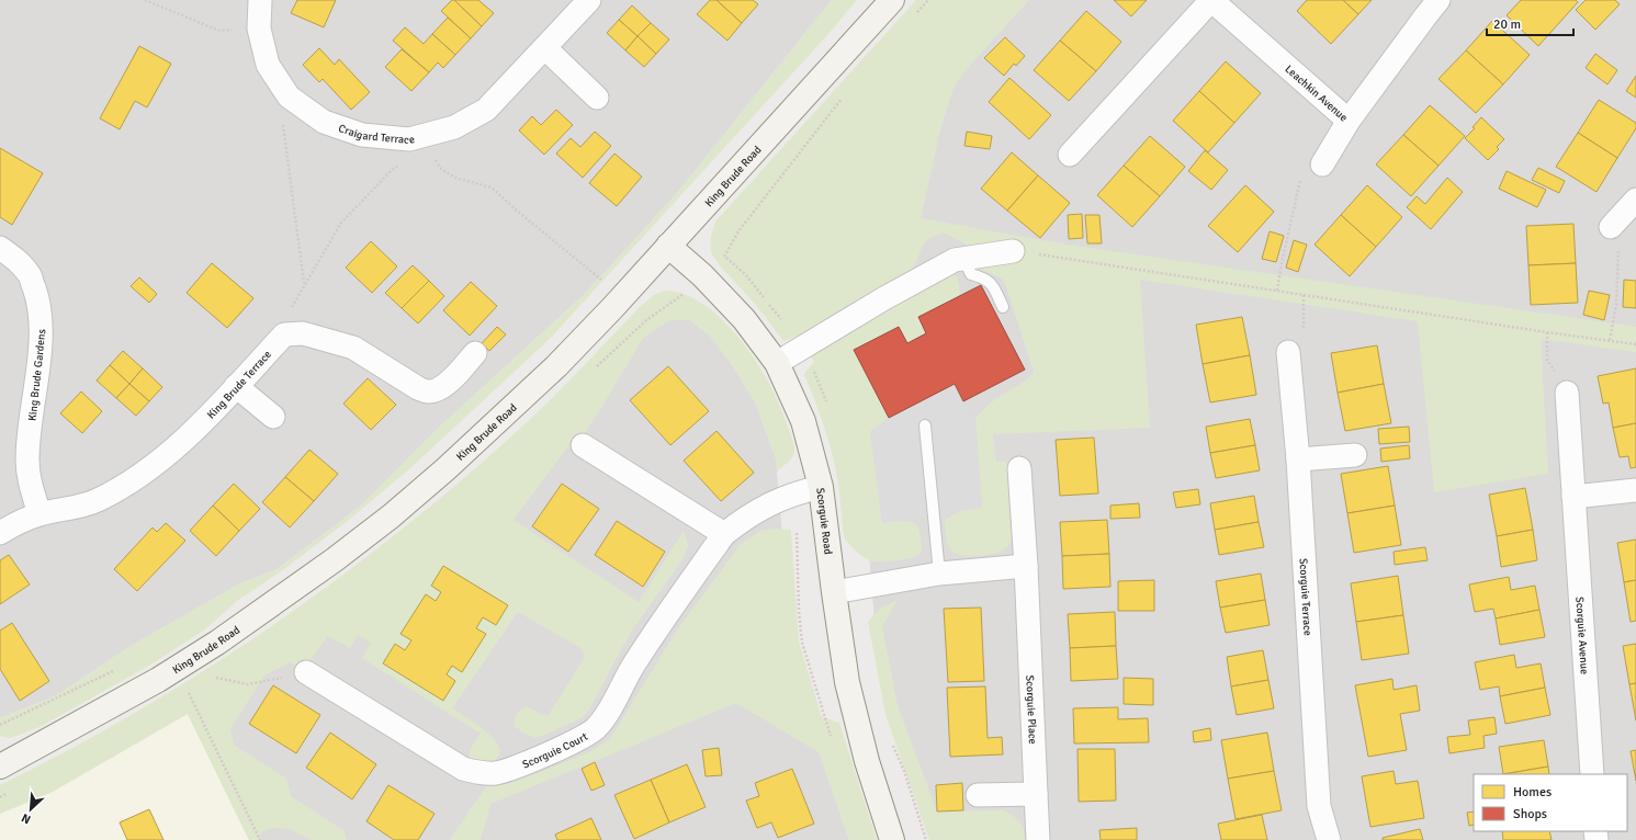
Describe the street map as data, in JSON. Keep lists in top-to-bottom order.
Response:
{
  "streets": {
    "street": [
      "Leachkin Avenue",
      "Craigard Terrace",
      "King Brude Road",
      "King Brude Gardens",
      "King Brude Terrace",
      "Scorguie Road",
      "Scorguie Terrace",
      "Scorguie Avenue",
      "Scorguie Place",
      "Scorguie Court"
    ]
  },
  "crossings": [
    ["King Brude Road", "Scorguie Road"],
    ["King Brude Gardens", "King Brude Terrace"],
    ["Scorguie Road", "Scorguie Court"]
  ],
  "legend": ["Homes", "Shops"],
  "scale_bar": "20 m",
  "north": "bottom left"
}
